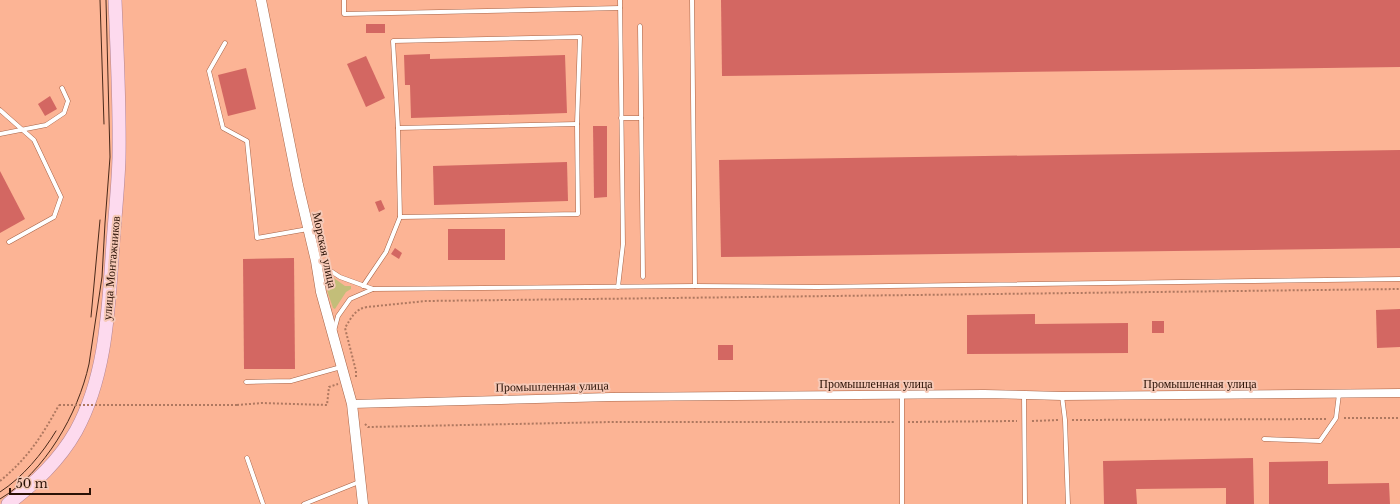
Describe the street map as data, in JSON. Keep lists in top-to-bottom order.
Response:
{
  "streets": {
    "main road": ["улица Монтажников"],
    "street": ["Морская улица", "Промышленная улица"]
  },
  "crossings": [
    ["Морская улица", "Промышленная улица"]
  ],
  "scale_bar": "50 m"
}
